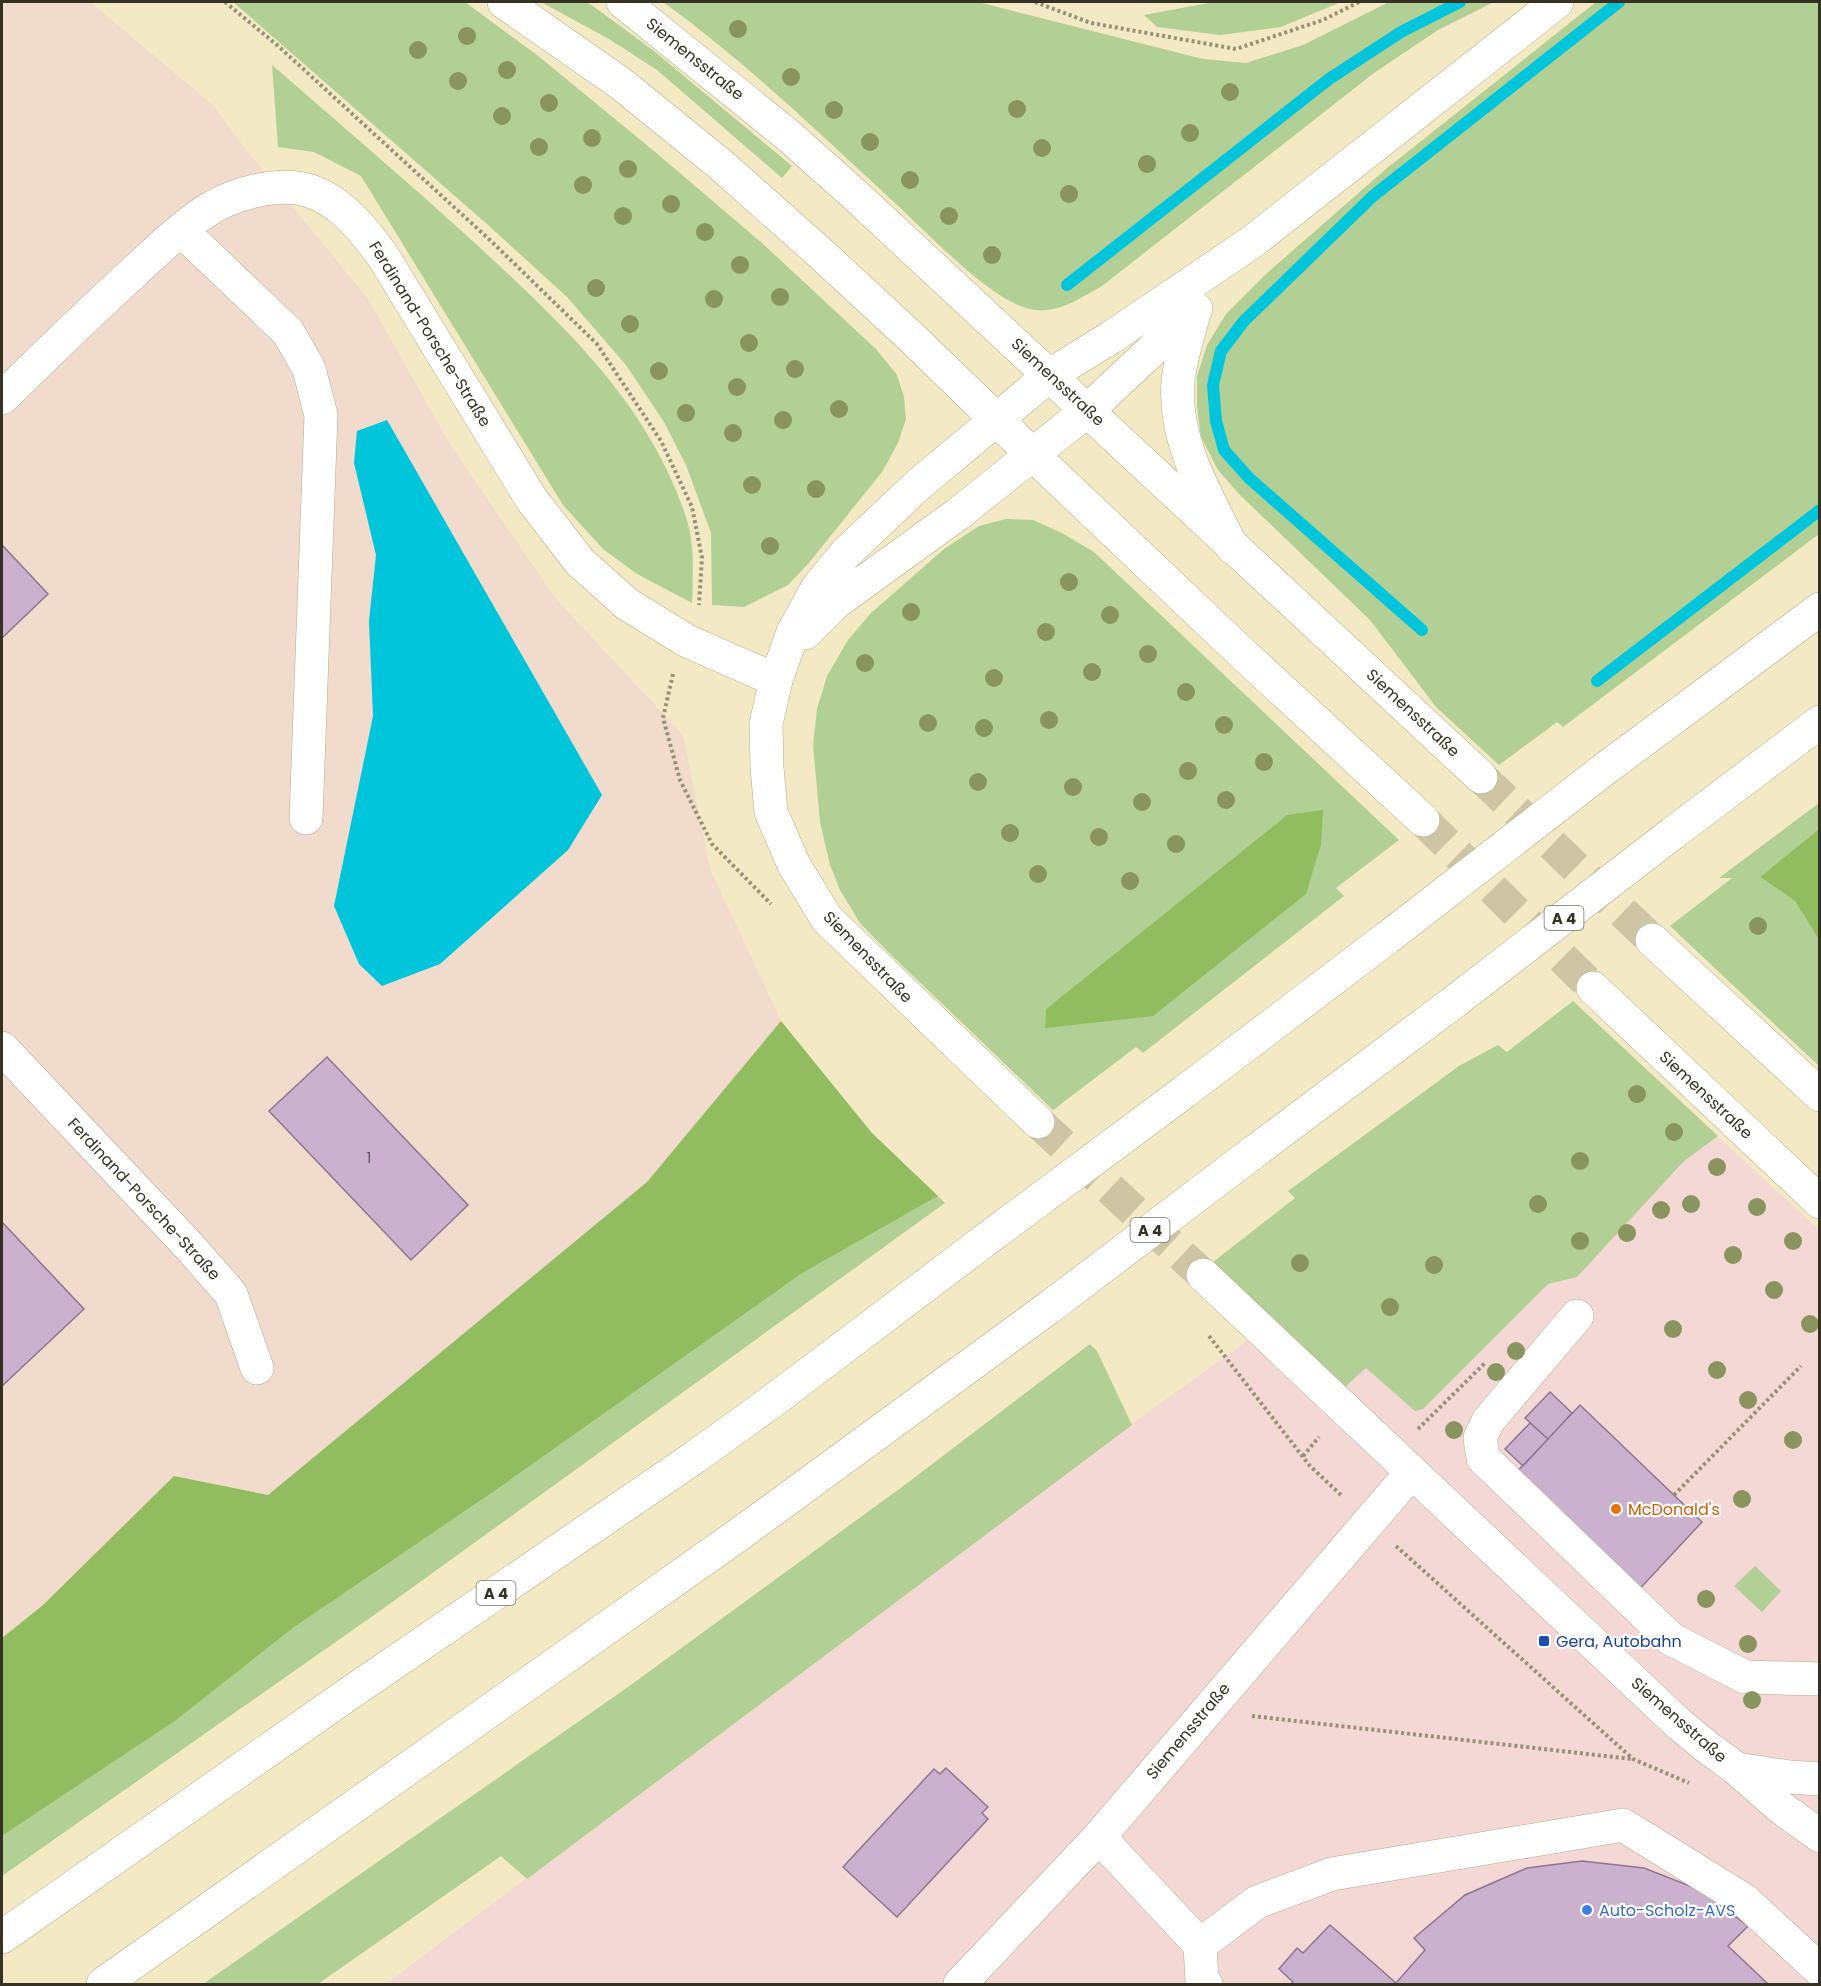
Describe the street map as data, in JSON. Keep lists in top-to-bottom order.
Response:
{
  "streets": {
    "main road": ["Siemensstraße", "Ferdinand-Porsche-Straße", "A 4"]
  },
  "crossings": [
    ["Siemensstraße", "Ferdinand-Porsche-Straße"]
  ],
  "places": {
    "other": ["McDonald's", "Auto-Scholz-AVS"],
    "transit": ["Gera, Autobahn"]
  },
  "house_numbers": ["1"]
}
